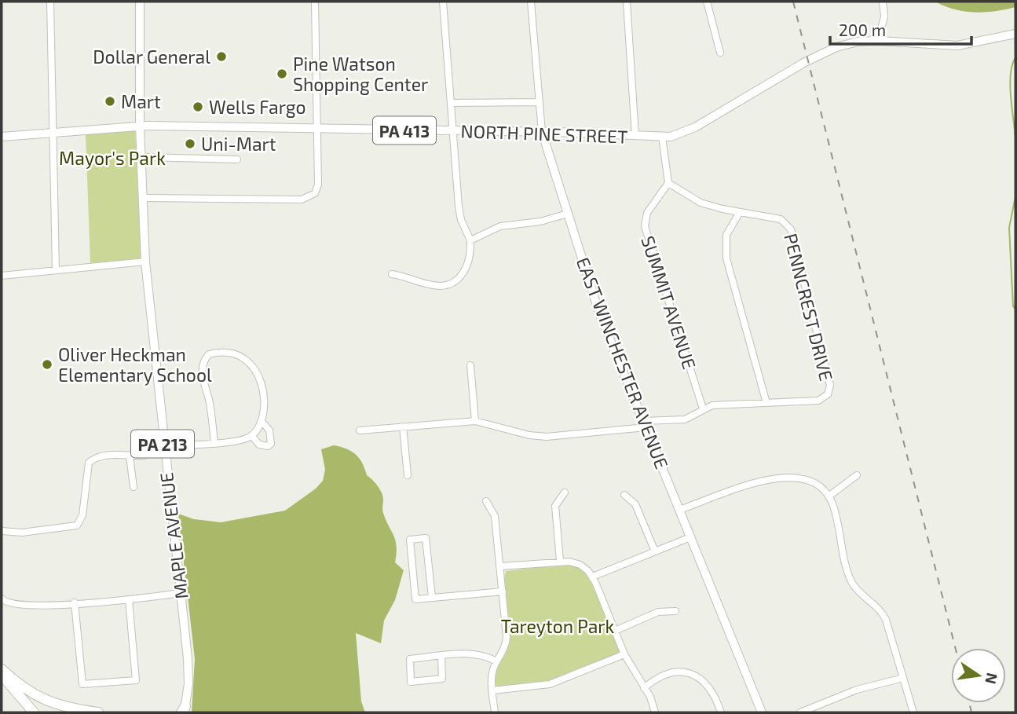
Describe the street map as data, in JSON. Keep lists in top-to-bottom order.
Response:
{
  "streets": {
    "main road": [
      "PA 413",
      "NORTH PINE STREET",
      "EAST WINCHESTER AVENUE",
      "PA 213",
      "MAPLE AVENUE"
    ],
    "street": ["SUMMIT AVENUE", "PENNCREST DRIVE"]
  },
  "crossings": [
    ["PA 413", "NORTH PINE STREET"],
    ["PA 413", "PA 213"],
    ["NORTH PINE STREET", "EAST WINCHESTER AVENUE"],
    ["NORTH PINE STREET", "PA 213"],
    ["SUMMIT AVENUE", "PENNCREST DRIVE"],
    ["PENNCREST DRIVE", "EAST WINCHESTER AVENUE"],
    ["PA 213", "MAPLE AVENUE"]
  ],
  "parks": ["Mayor's Park", "Tareyton Park"],
  "places": [
    "Dollar General",
    "Pine Watson Shopping Center",
    "Mart",
    "Wells Fargo",
    "Uni-Mart",
    "Oliver Heckman Elementary School"
  ],
  "scale_bar": "200 m",
  "north": "right"
}
